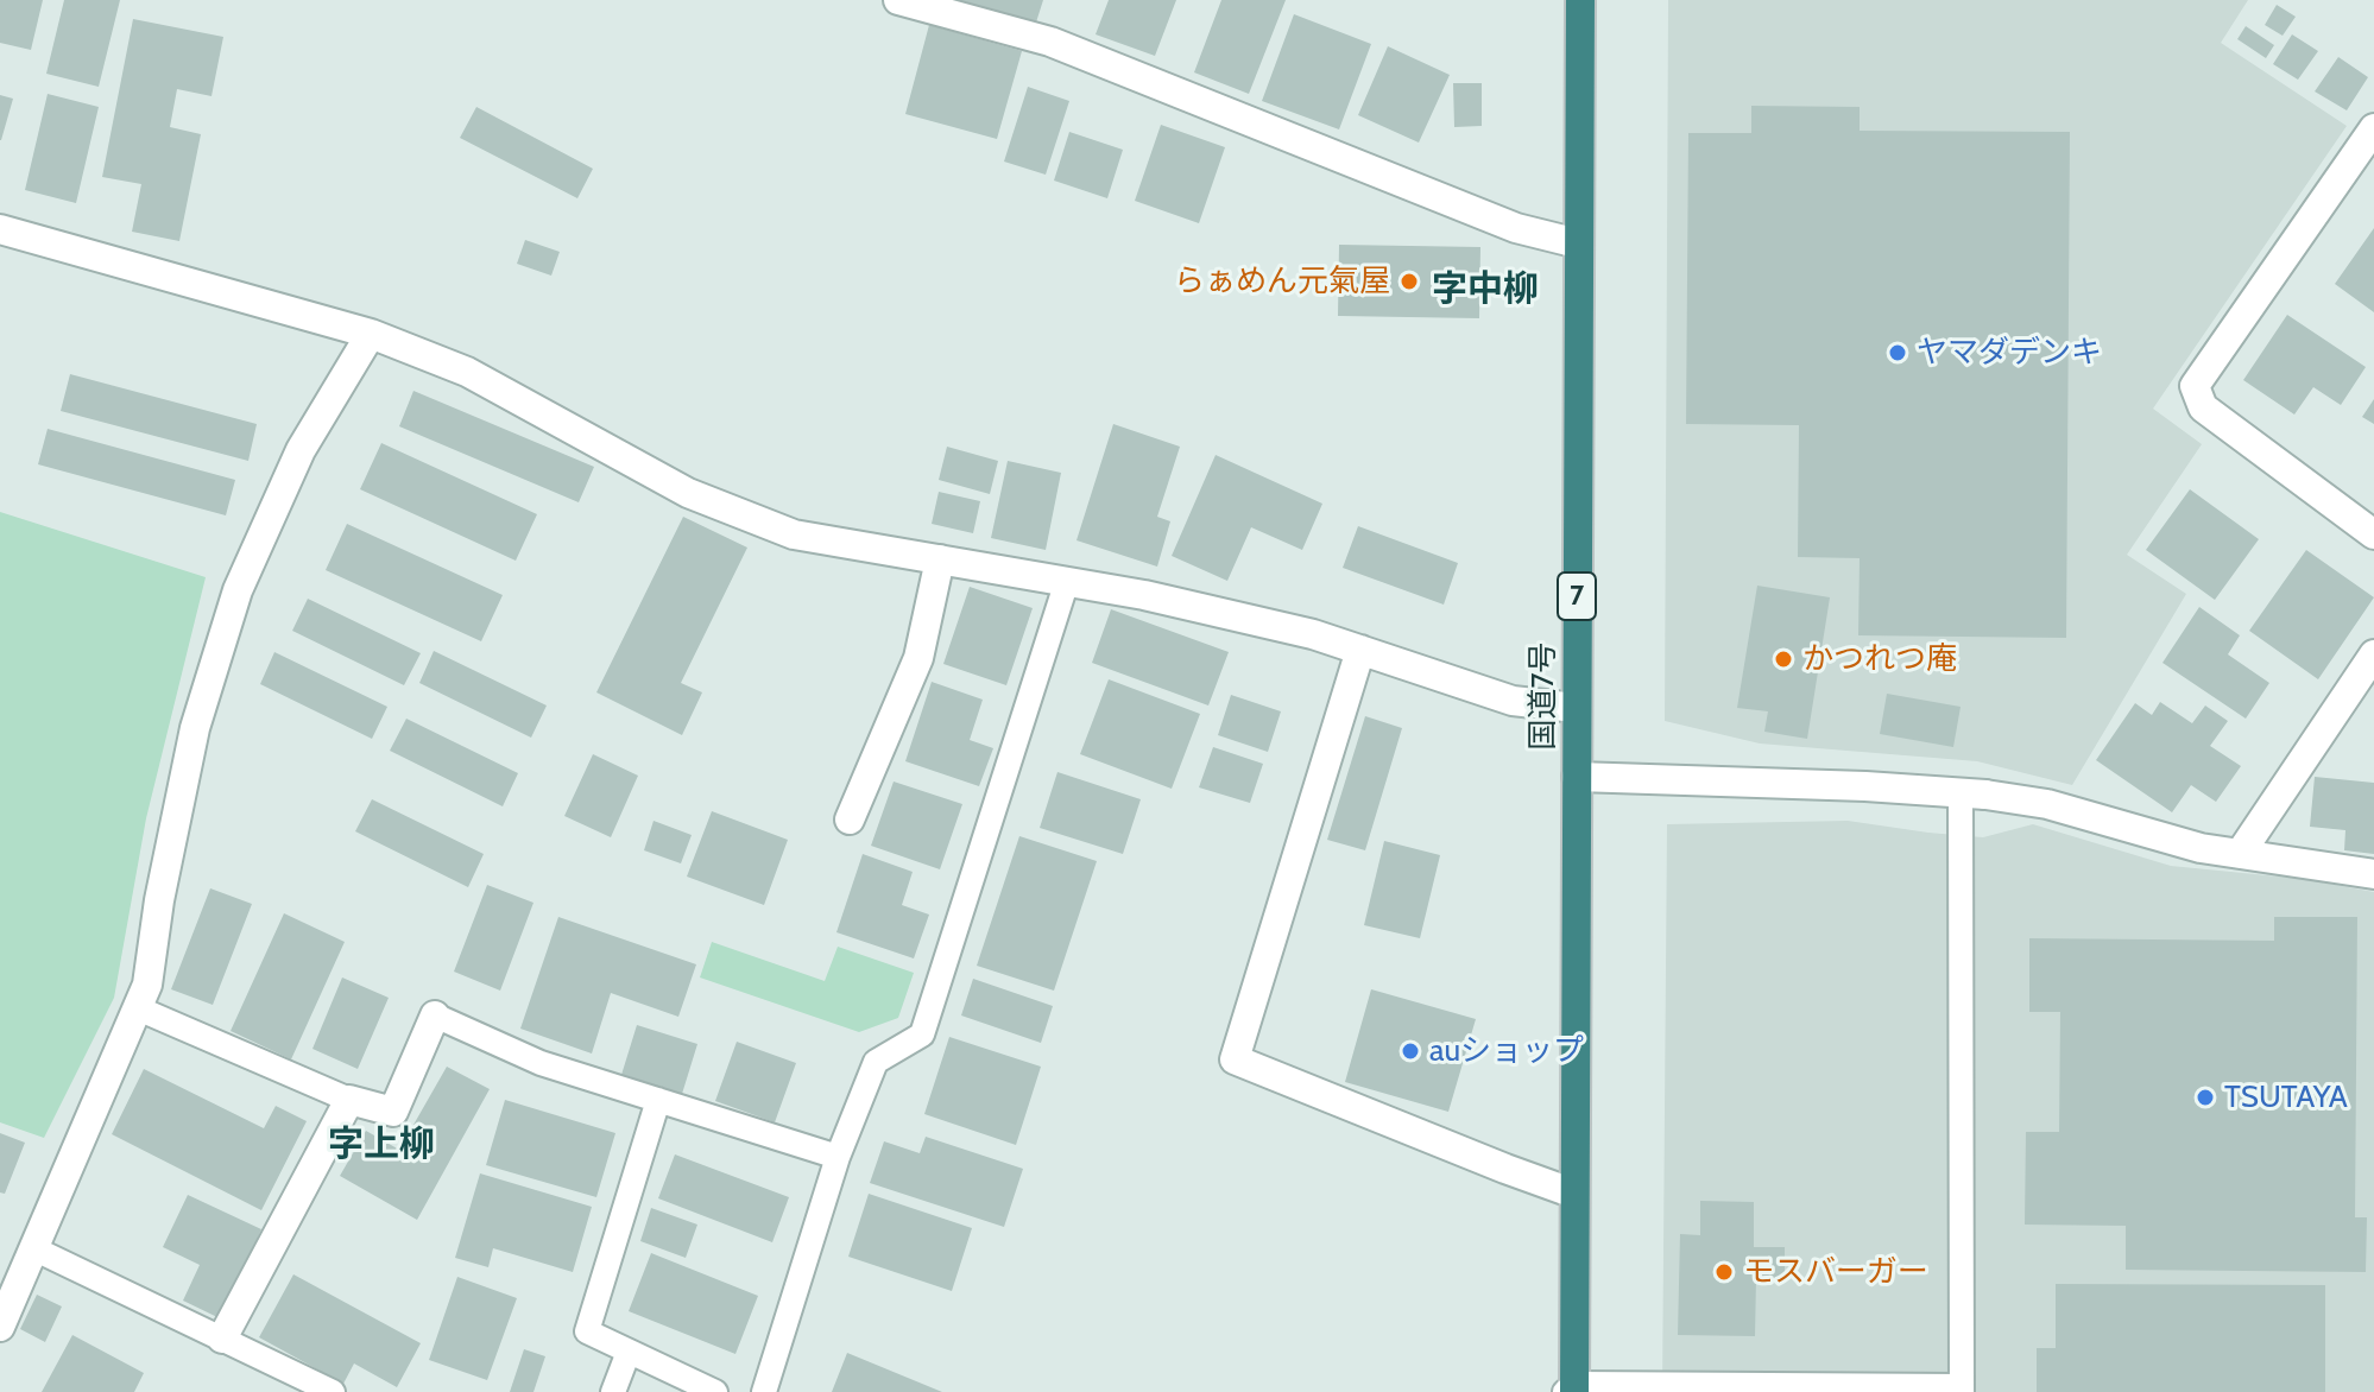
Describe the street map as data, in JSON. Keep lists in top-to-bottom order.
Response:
{
  "streets": {
    "highway": ["7", "国道7号"]
  },
  "districts": ["字中柳", "字上柳"],
  "places": [
    "らぁめん元氣屋",
    "ヤマダデンキ",
    "かつれつ庵",
    "auショップ",
    "TSUTAYA",
    "モスバーガー"
  ]
}
